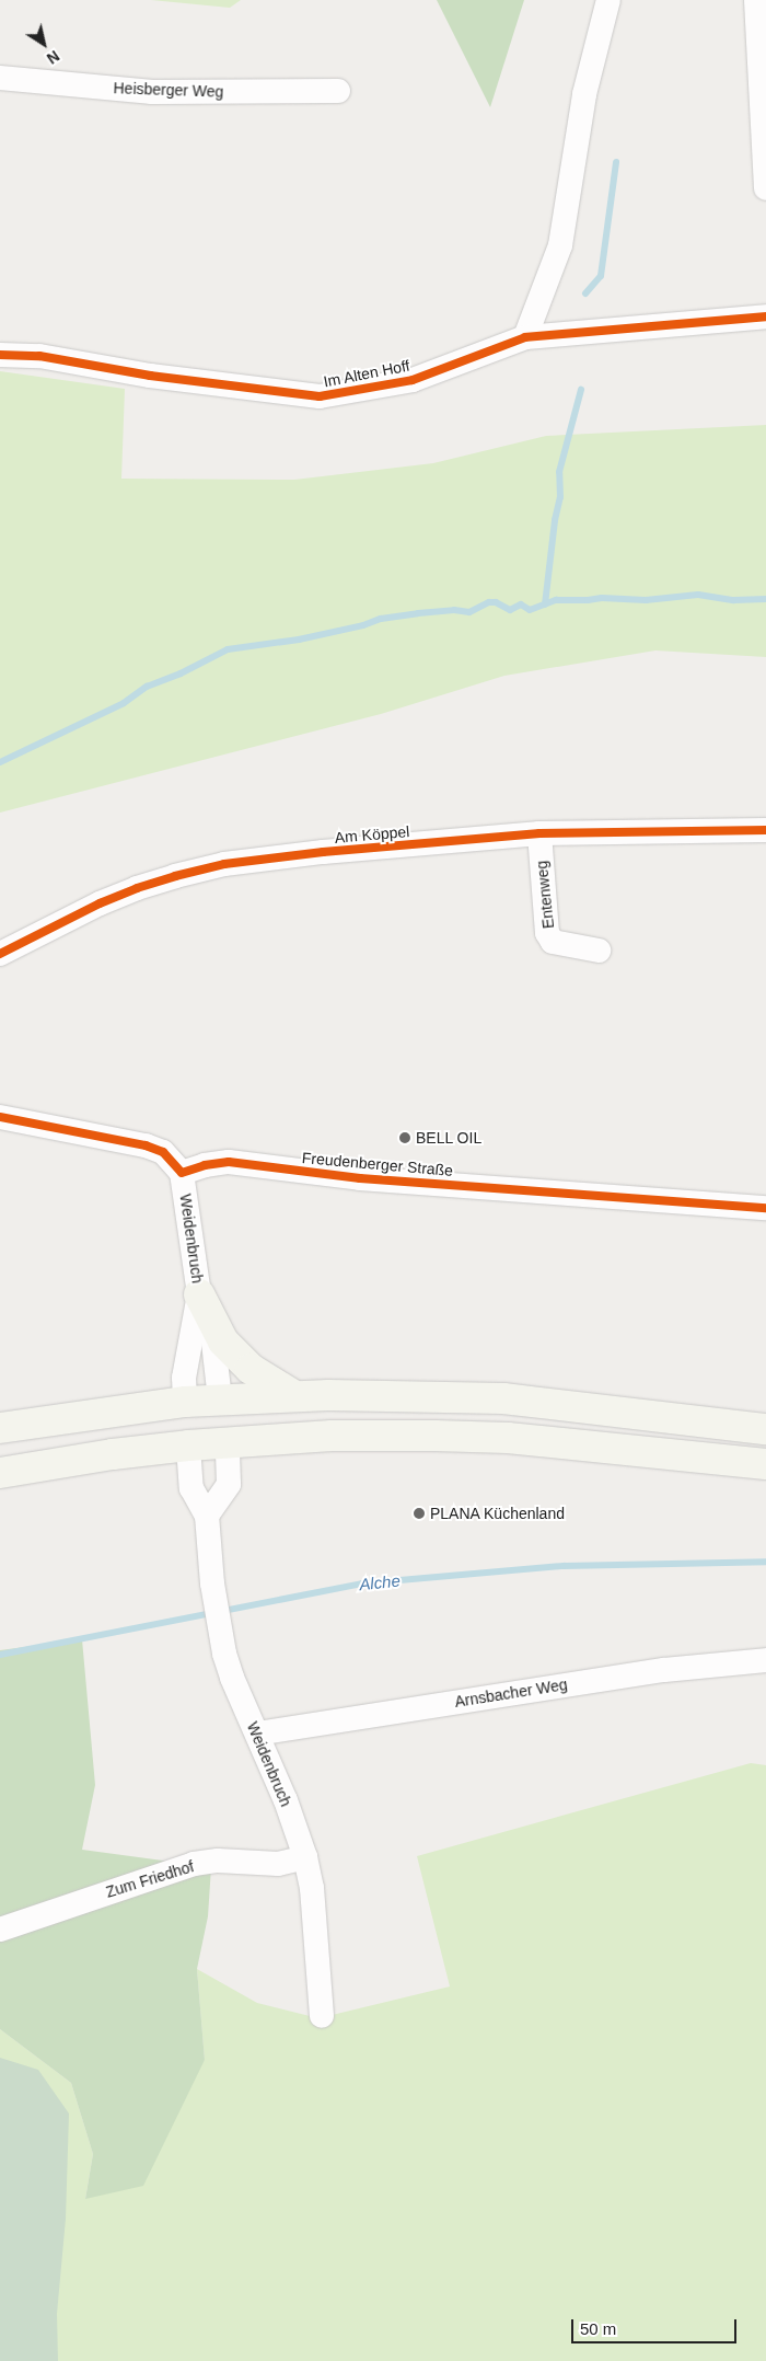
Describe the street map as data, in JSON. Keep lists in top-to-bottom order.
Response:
{
  "streets": {
    "street": [
      "Heisberger Weg",
      "Im Alten Hoff",
      "Am Köppel",
      "Entenweg",
      "Freudenberger Straße",
      "Weidenbruch",
      "Arnsbacher Weg",
      "Zum Friedhof"
    ]
  },
  "crossings": [
    ["Am Köppel", "Entenweg"],
    ["Freudenberger Straße", "Weidenbruch"],
    ["Weidenbruch", "Arnsbacher Weg"],
    ["Weidenbruch", "Zum Friedhof"]
  ],
  "water": ["Alche"],
  "places": ["BELL OIL", "PLANA Küchenland"],
  "scale_bar": "50 m",
  "north": "bottom right"
}
